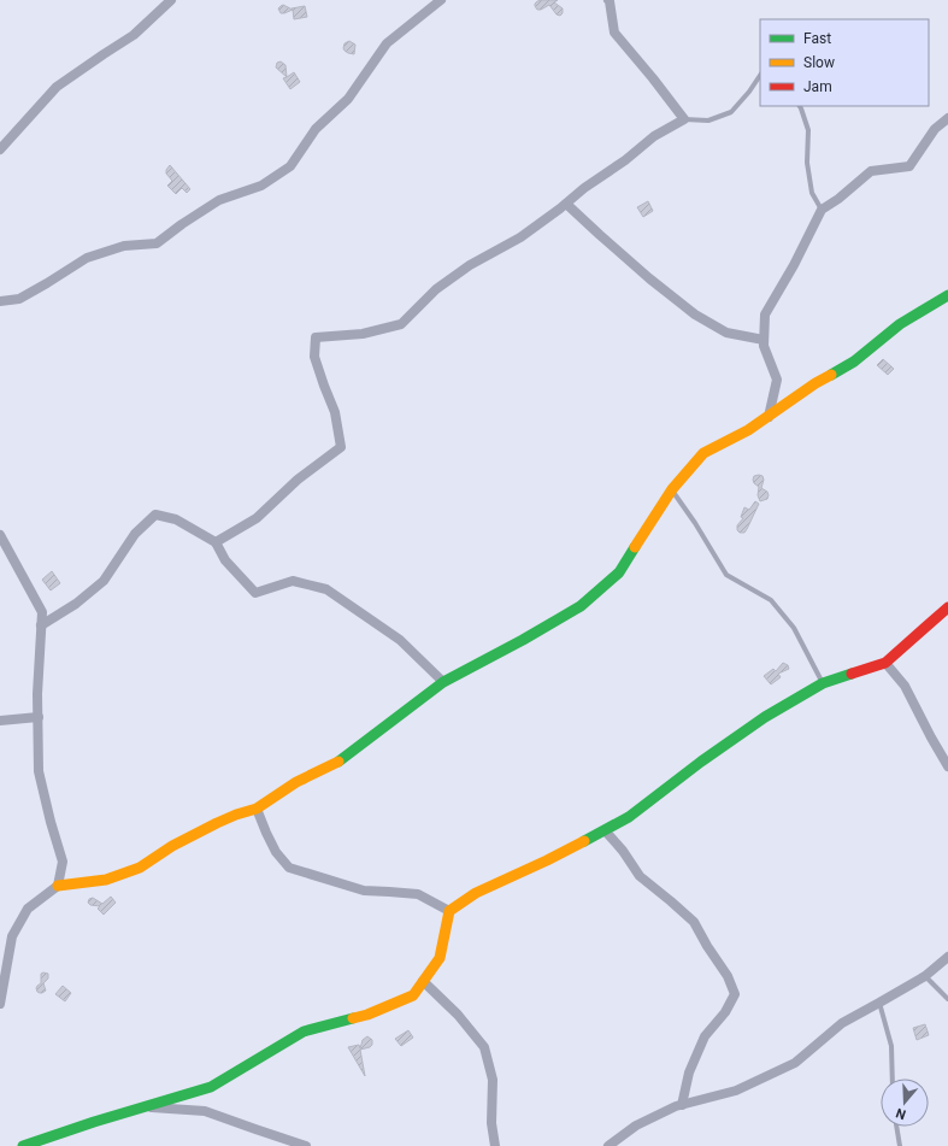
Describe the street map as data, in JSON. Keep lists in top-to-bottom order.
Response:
{
  "legend": ["Fast", "Slow", "Jam"],
  "north": "bottom"
}
